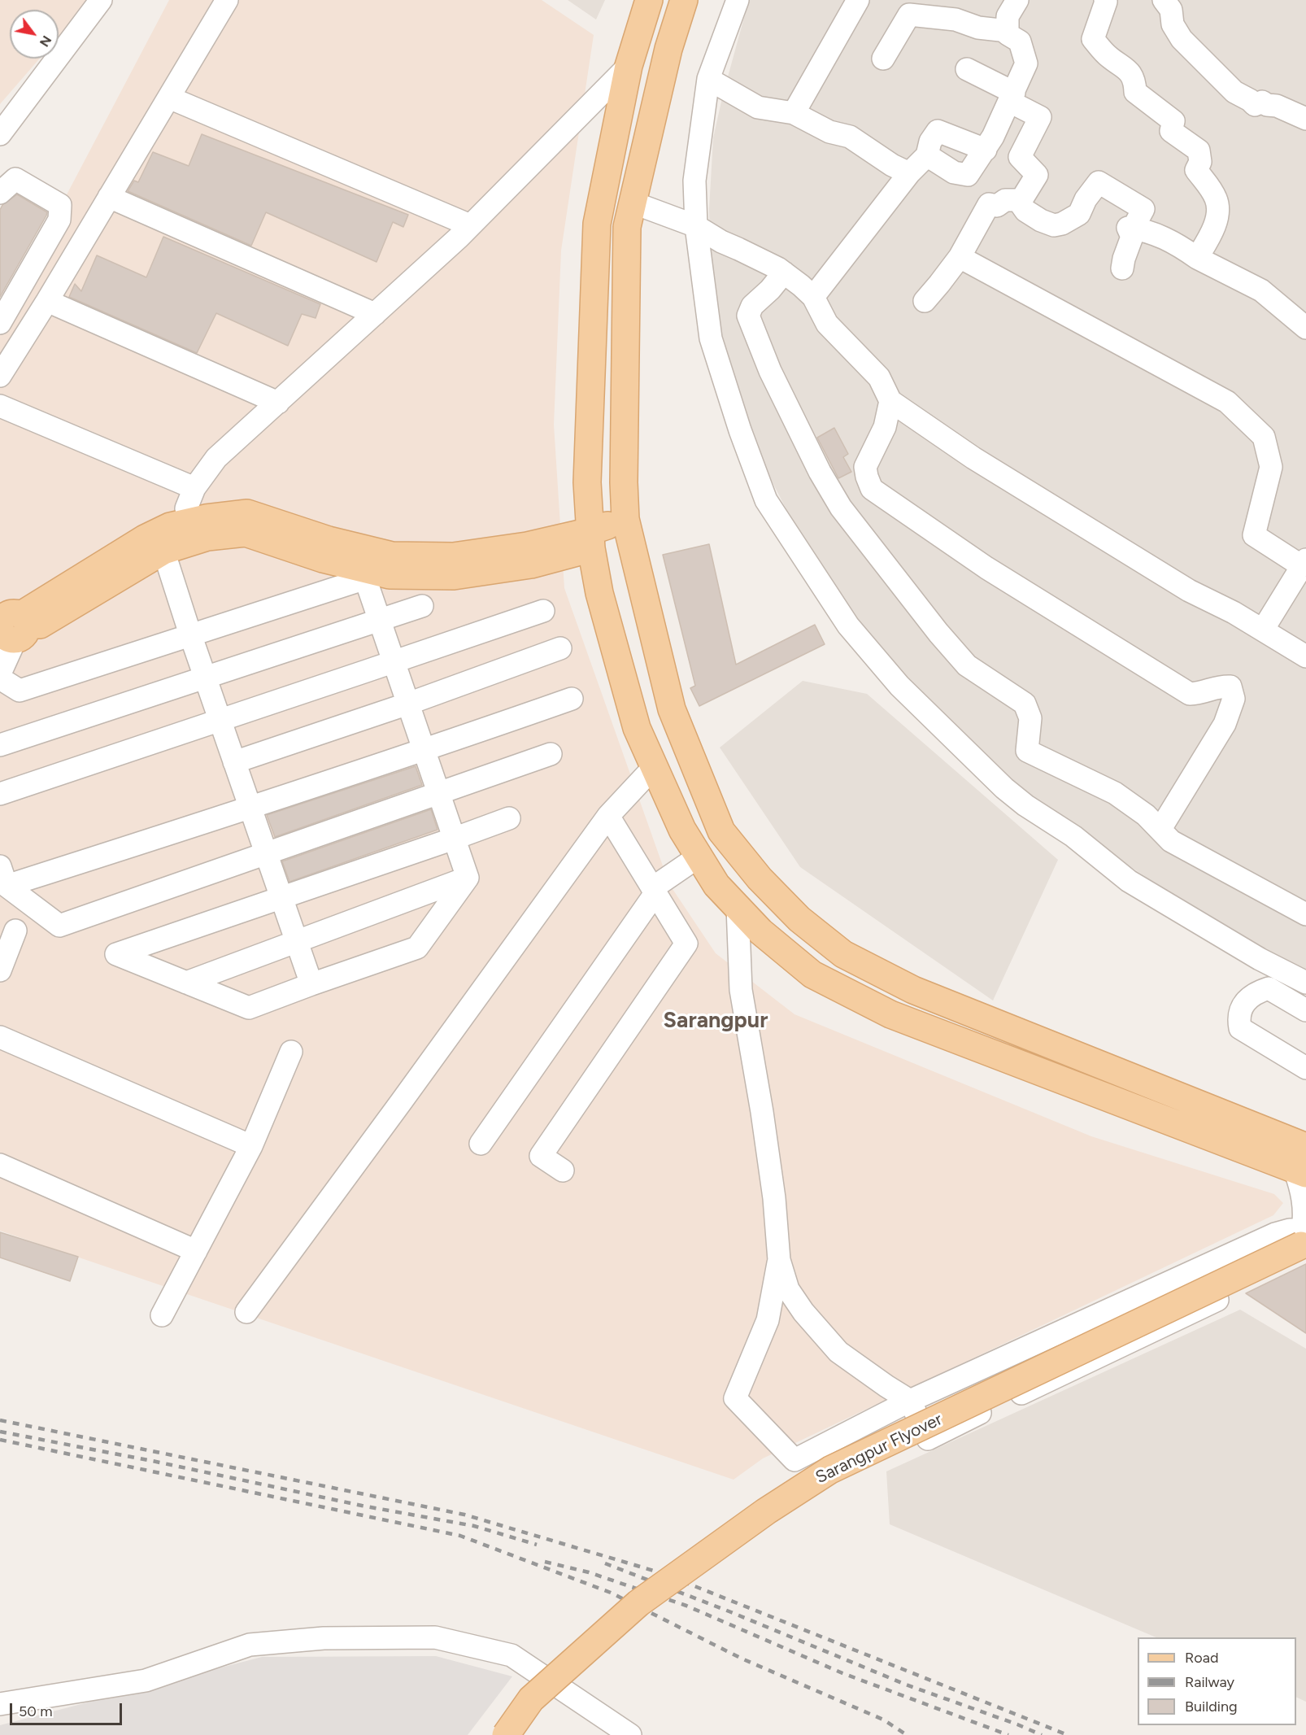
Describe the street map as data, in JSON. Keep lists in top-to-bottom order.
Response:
{
  "streets": {
    "main road": ["Sarangpur Flyover"]
  },
  "districts": ["Sarangpur"],
  "legend": ["Road", "Railway", "Building"],
  "scale_bar": "50 m",
  "north": "bottom right"
}
